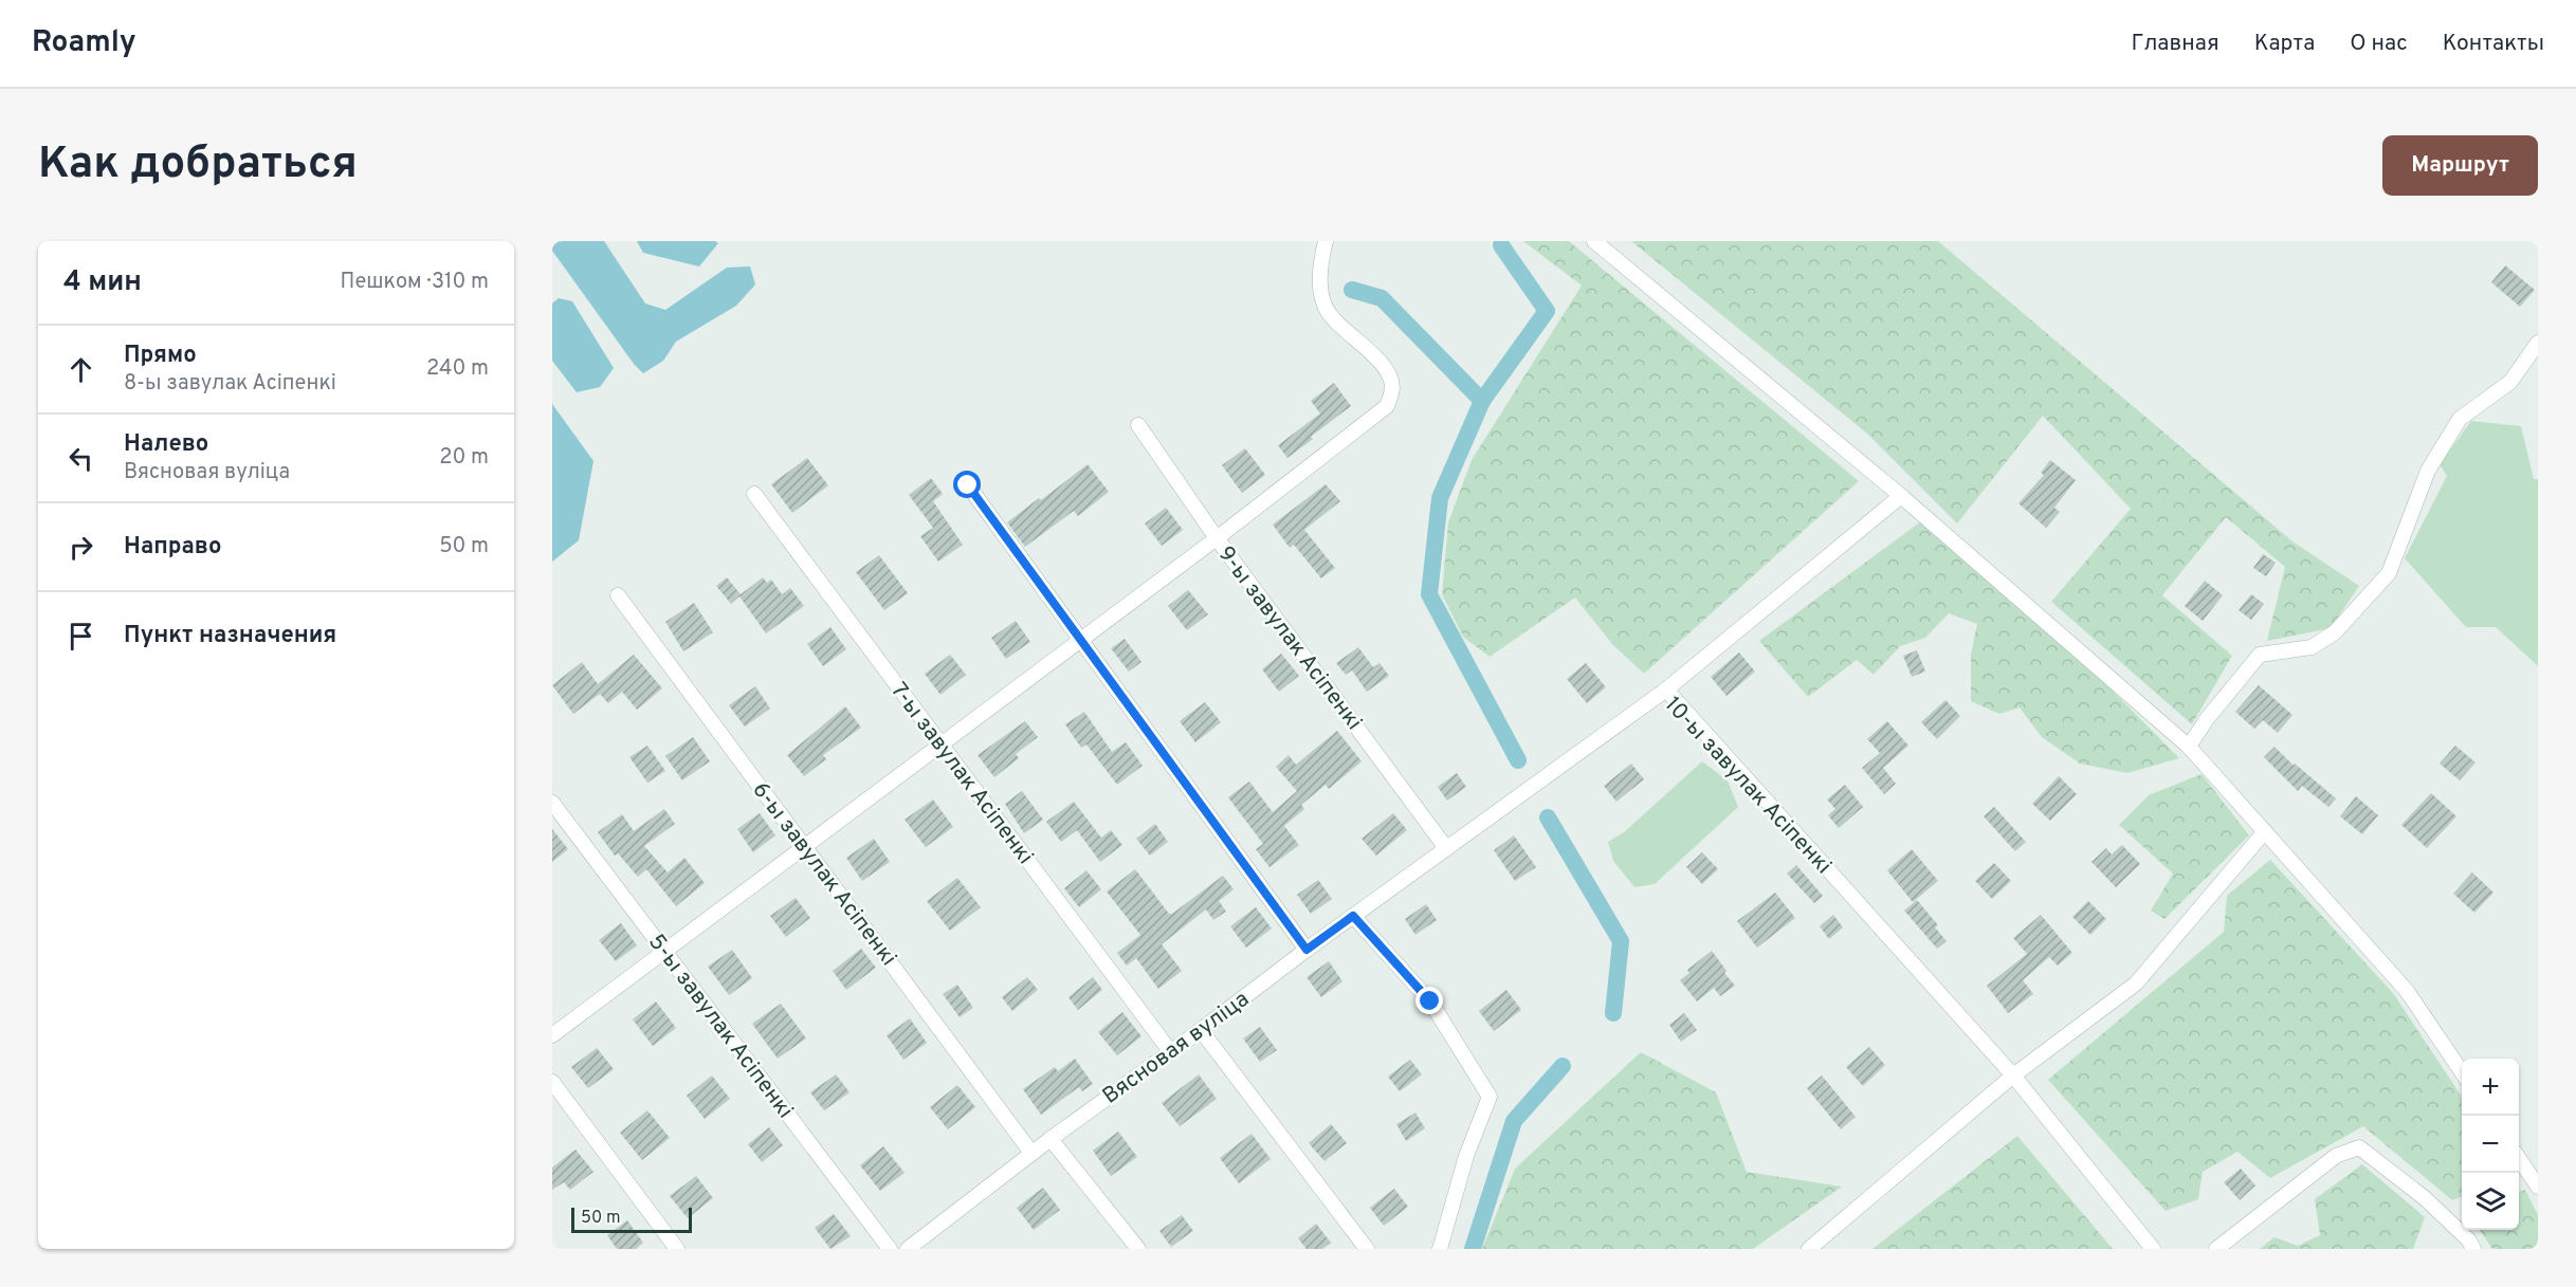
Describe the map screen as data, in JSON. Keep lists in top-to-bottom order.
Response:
{
  "streets": {
    "street": [
      "9-ы завулак Асіпенкі",
      "7-ы завулак Асіпенкі",
      "10-ы завулак Асіпенкі",
      "6-ы завулак Асіпенкі",
      "5-ы завулак Асіпенкі",
      "Вясновая вуліца"
    ]
  },
  "crossings": [
    ["9-ы завулак Асіпенкі", "10-ы завулак Асіпенкі"],
    ["9-ы завулак Асіпенкі", "Вясновая вуліца"],
    ["7-ы завулак Асіпенкі", "Вясновая вуліца"],
    ["10-ы завулак Асіпенкі", "Вясновая вуліца"],
    ["6-ы завулак Асіпенкі", "Вясновая вуліца"]
  ],
  "scale_bar": "50 m",
  "page": {
    "header": "Roamly",
    "nav": [
      "Главная",
      "Карта",
      "О нас",
      "Контакты"
    ],
    "buttons": "Маршрут",
    "title": "Как добраться",
    "heading": ["4 мин", "Пешком · 310 m"],
    "list": [
      ["Прямо", "8-ы завулак Асіпенкі", "240 m"],
      ["Налево", "Вясновая вуліца", "20 m"],
      ["Направо", "50 m"],
      "Пункт назначения"
    ],
    "map_buttons": ["+", "−"],
    "scale": "50 m"
  }
}
